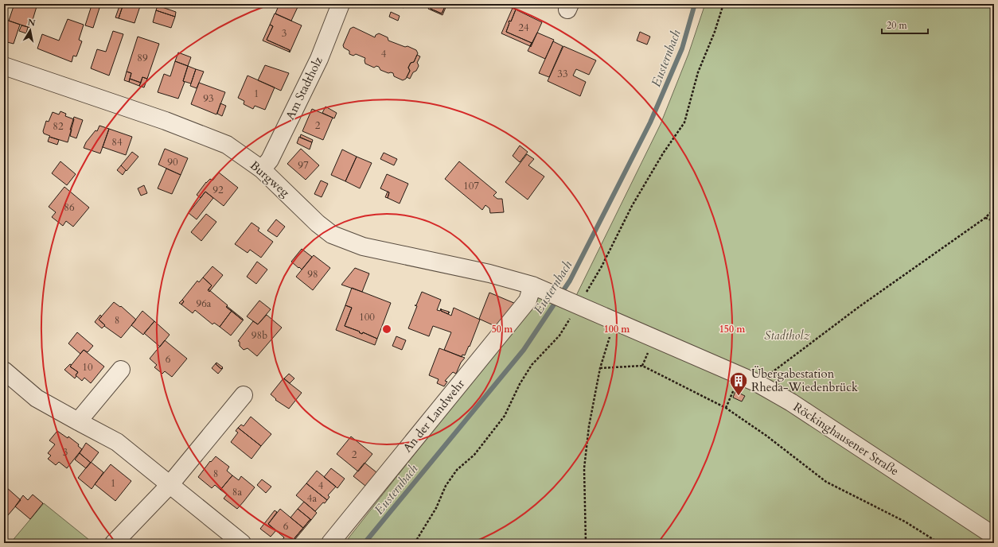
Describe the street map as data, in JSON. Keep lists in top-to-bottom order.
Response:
{
  "streets": {
    "street": [
      "Am Stadtholz",
      "Burgweg",
      "An der Landwehr",
      "Röckinghausener Straße"
    ]
  },
  "crossings": [
    ["Am Stadtholz", "Burgweg"],
    ["Burgweg", "An der Landwehr"],
    ["Burgweg", "Röckinghausener Straße"],
    ["An der Landwehr", "Röckinghausener Straße"]
  ],
  "water": ["Eusternbach"],
  "parks": ["Stadtholz"],
  "places": {
    "building": ["Übergabestation Rheda-Wiedenbrück"]
  },
  "house_numbers": [
    "24",
    "3",
    "4",
    "89",
    "33",
    "1",
    "93",
    "2",
    "82",
    "84",
    "90",
    "97",
    "107",
    "92",
    "86",
    "98",
    "96a",
    "100",
    "8",
    "98b",
    "6",
    "10",
    "3",
    "2",
    "8",
    "1",
    "4",
    "8a",
    "4a",
    "6"
  ],
  "scale_bar": "20 m",
  "north": "top",
  "rings": ["50 m", "100 m", "150 m"]
}
